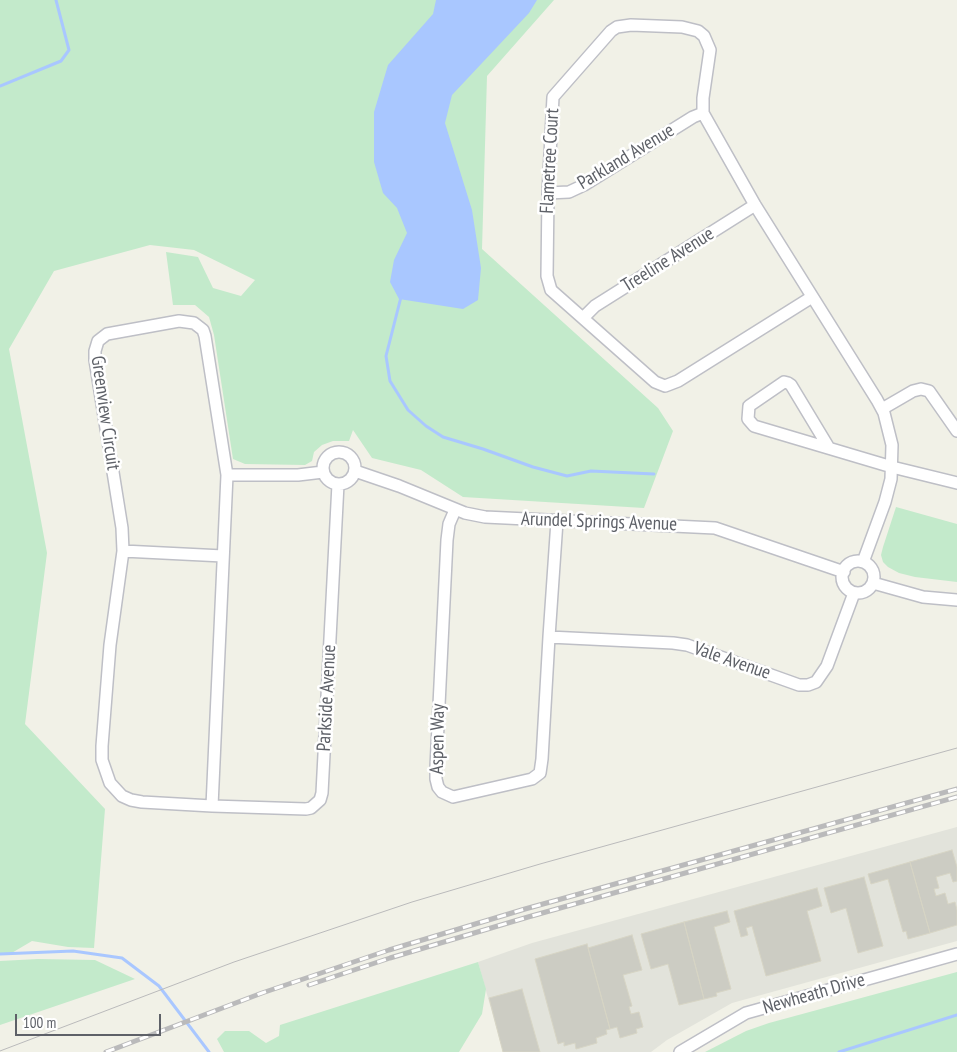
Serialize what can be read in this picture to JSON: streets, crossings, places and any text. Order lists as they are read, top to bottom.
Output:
{
  "streets": {
    "street": [
      "Parkland Avenue",
      "Flametree Court",
      "Treeline Avenue",
      "Greenview Circuit",
      "Arundel Springs Avenue",
      "Vale Avenue",
      "Parkside Avenue",
      "Aspen Way",
      "Newheath Drive"
    ]
  },
  "crossings": [
    ["Parkland Avenue", "Flametree Court"],
    ["Flametree Court", "Treeline Avenue"],
    ["Greenview Circuit", "Parkside Avenue"],
    ["Arundel Springs Avenue", "Vale Avenue"],
    ["Arundel Springs Avenue", "Parkside Avenue"],
    ["Arundel Springs Avenue", "Aspen Way"],
    ["Vale Avenue", "Aspen Way"]
  ],
  "scale_bar": "100 m"
}
